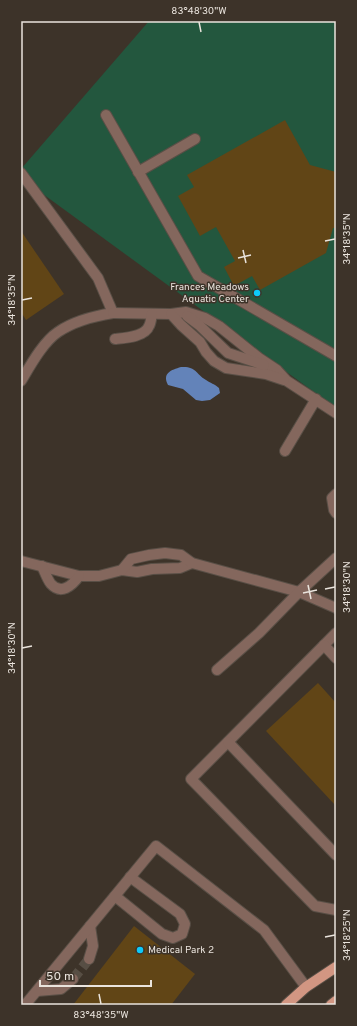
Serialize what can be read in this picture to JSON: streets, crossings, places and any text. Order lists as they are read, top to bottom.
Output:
{
  "places": ["Frances Meadows Aquatic Center", "Medical Park 2"],
  "scale_bar": "50 m",
  "coordinates": [
    "83°48'30\"W",
    "34°18'35\"N",
    "34°18'30\"N",
    "34°18'25\"N",
    "83°48'35\"W"
  ]
}
